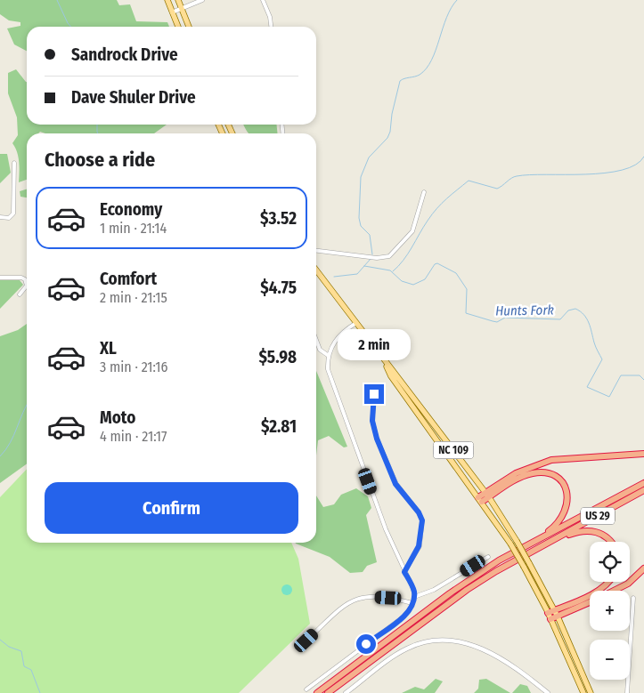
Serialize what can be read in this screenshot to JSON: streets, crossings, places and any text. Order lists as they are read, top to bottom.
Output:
{
  "streets": {
    "highway": ["US 29"],
    "main road": ["NC 109"]
  },
  "water": ["Hunts Fork"],
  "page": {
    "banner": ["Sandrock Drive", "Dave Shuler Drive"],
    "heading": "Choose a ride",
    "list": [
      {
        "name": "Economy",
        "note": "1 min · 21:14",
        "value": "$3.52"
      },
      {
        "name": "Comfort",
        "note": "2 min · 21:15",
        "value": "$4.75"
      },
      {
        "name": "XL",
        "note": "3 min · 21:16",
        "value": "$5.98"
      },
      {
        "name": "Moto",
        "note": "4 min · 21:17",
        "value": "$2.81"
      }
    ],
    "bubble": "2 min",
    "buttons": "Confirm",
    "map_buttons": ["+", "−"]
  }
}
